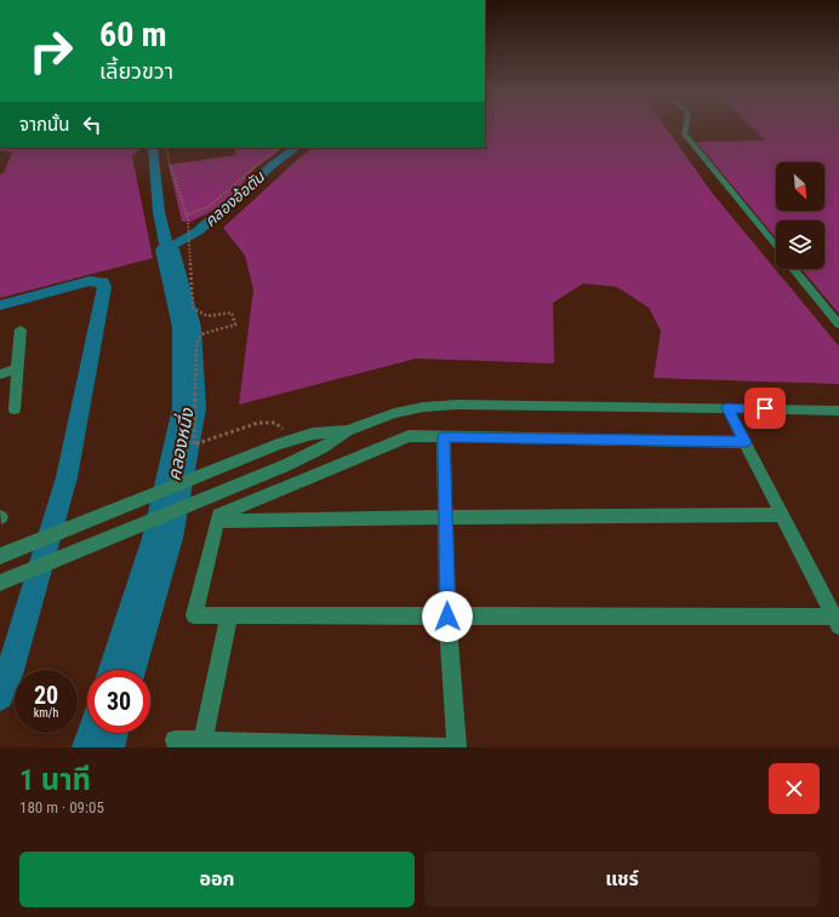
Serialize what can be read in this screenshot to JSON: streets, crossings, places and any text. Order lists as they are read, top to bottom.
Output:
{
  "water": ["คลองอ้อตัน", "คลองหนึ่ง"],
  "north": "bottom right",
  "page": {
    "turn": ["60 m", "เลี้ยวขวา"],
    "then": "จากนั้น",
    "speed": "20 km/h",
    "limit": "30",
    "heading": ["1 นาที", "180 m · 09:05"],
    "buttons": ["ออก", "แชร์"]
  }
}
